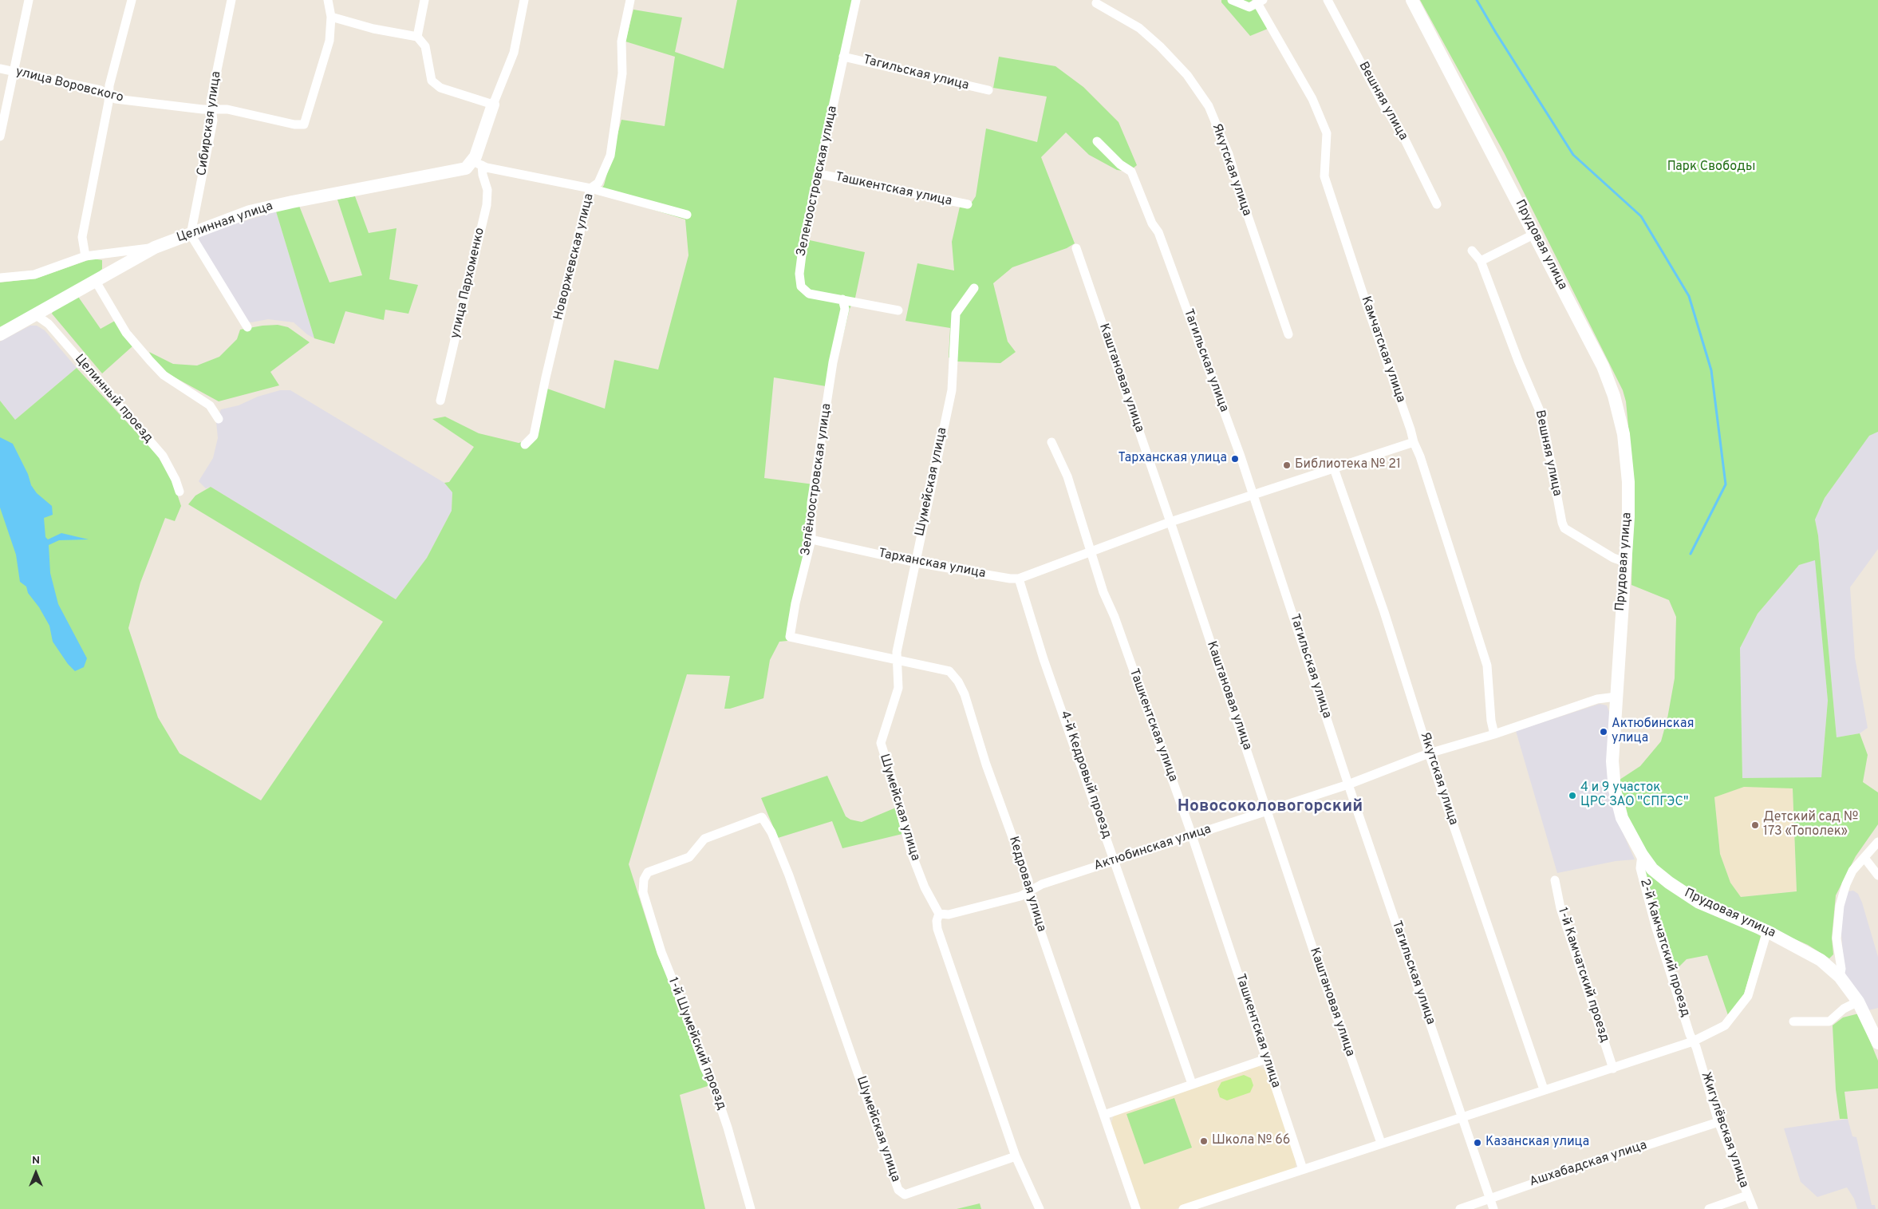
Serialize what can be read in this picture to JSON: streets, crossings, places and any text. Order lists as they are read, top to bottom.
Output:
{
  "streets": {
    "main road": ["Целинная улица", "Прудовая улица"],
    "street": [
      "Тагильская улица",
      "улица Воровского",
      "Вешняя улица",
      "Сибирская улица",
      "Якутская улица",
      "Зеленоостровская улица",
      "Ташкентская улица",
      "Новоржевская улица",
      "улица Пархоменко",
      "Камчатская улица",
      "Каштановая улица",
      "Целинный проезд",
      "Зелёноостровская улица",
      "Шумейская улица",
      "Тарханская улица",
      "4-й Кедровый проезд",
      "Актюбинская улица",
      "Кедровая улица",
      "2-й Камчатский проезд",
      "1-й Камчатский проезд",
      "1-й Шумейский проезд",
      "Жигулёвская улица",
      "Ашхабадская улица"
    ]
  },
  "crossings": [
    ["Тагильская улица", "Зеленоостровская улица"],
    ["Тагильская улица", "Тарханская улица"],
    ["Тагильская улица", "Актюбинская улица"],
    ["Тагильская улица", "Ашхабадская улица"],
    ["улица Воровского", "Сибирская улица"],
    ["Вешняя улица", "Прудовая улица"],
    ["Сибирская улица", "Целинная улица"],
    ["Якутская улица", "Тарханская улица"],
    ["Якутская улица", "Актюбинская улица"],
    ["Зеленоостровская улица", "Ташкентская улица"],
    ["Зеленоостровская улица", "Зелёноостровская улица"],
    ["Ташкентская улица", "Тарханская улица"],
    ["Ташкентская улица", "Актюбинская улица"],
    ["Целинная улица", "улица Пархоменко"],
    ["Прудовая улица", "Актюбинская улица"],
    ["Прудовая улица", "2-й Камчатский проезд"],
    ["Камчатская улица", "Тарханская улица"],
    ["Камчатская улица", "Актюбинская улица"],
    ["Каштановая улица", "Тарханская улица"],
    ["Каштановая улица", "Актюбинская улица"],
    ["Зелёноостровская улица", "Тарханская улица"],
    ["Зелёноостровская улица", "Кедровая улица"],
    ["Шумейская улица", "Тарханская улица"],
    ["Шумейская улица", "Актюбинская улица"],
    ["Шумейская улица", "Кедровая улица"],
    ["Шумейская улица", "1-й Шумейский проезд"],
    ["Тарханская улица", "4-й Кедровый проезд"],
    ["4-й Кедровый проезд", "Актюбинская улица"],
    ["Актюбинская улица", "Кедровая улица"],
    ["2-й Камчатский проезд", "Жигулёвская улица"],
    ["Жигулёвская улица", "Ашхабадская улица"]
  ],
  "districts": ["Новосоколовогорский"],
  "parks": ["Парк Свободы"],
  "places": [
    "Тарханская улица",
    "Библиотека № 21",
    "Актюбинская улица",
    "4 и 9 участок ЦРС ЗАО \"СПГЭС\"",
    "Детский сад № 173 «Тополек»",
    "Школа № 66",
    "Казанская улица"
  ],
  "north": "top"
}
